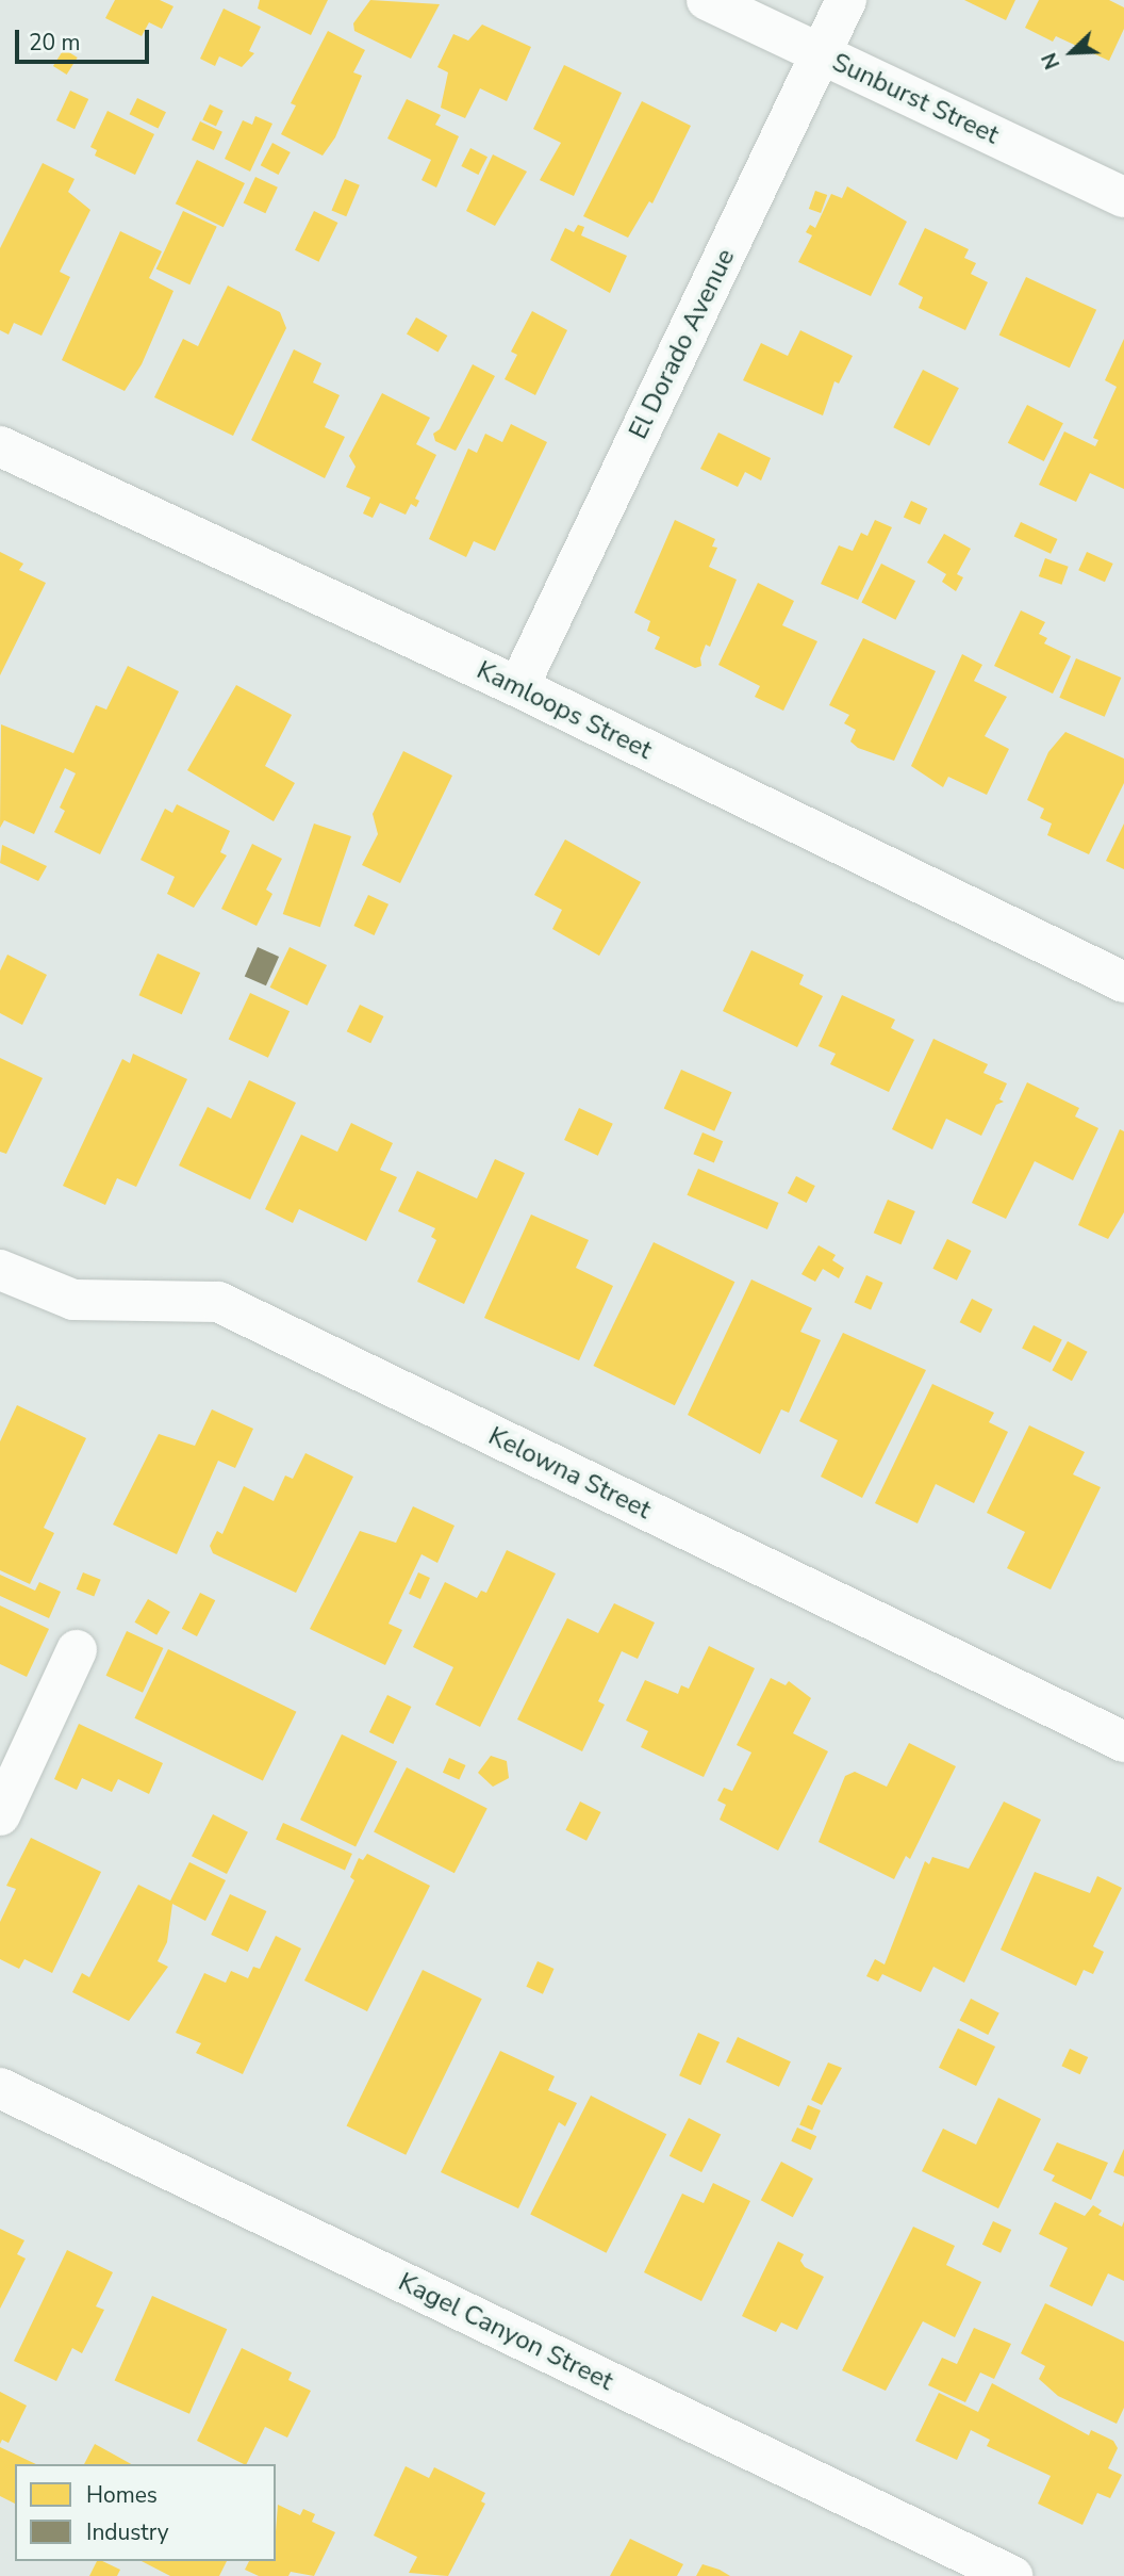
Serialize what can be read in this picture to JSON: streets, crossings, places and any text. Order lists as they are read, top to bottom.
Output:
{
  "streets": {
    "street": [
      "Sunburst Street",
      "El Dorado Avenue",
      "Kamloops Street",
      "Kelowna Street",
      "Kagel Canyon Street"
    ]
  },
  "crossings": [
    ["Sunburst Street", "El Dorado Avenue"],
    ["El Dorado Avenue", "Kamloops Street"]
  ],
  "legend": ["Homes", "Industry"],
  "scale_bar": "20 m",
  "north": "bottom left"
}
